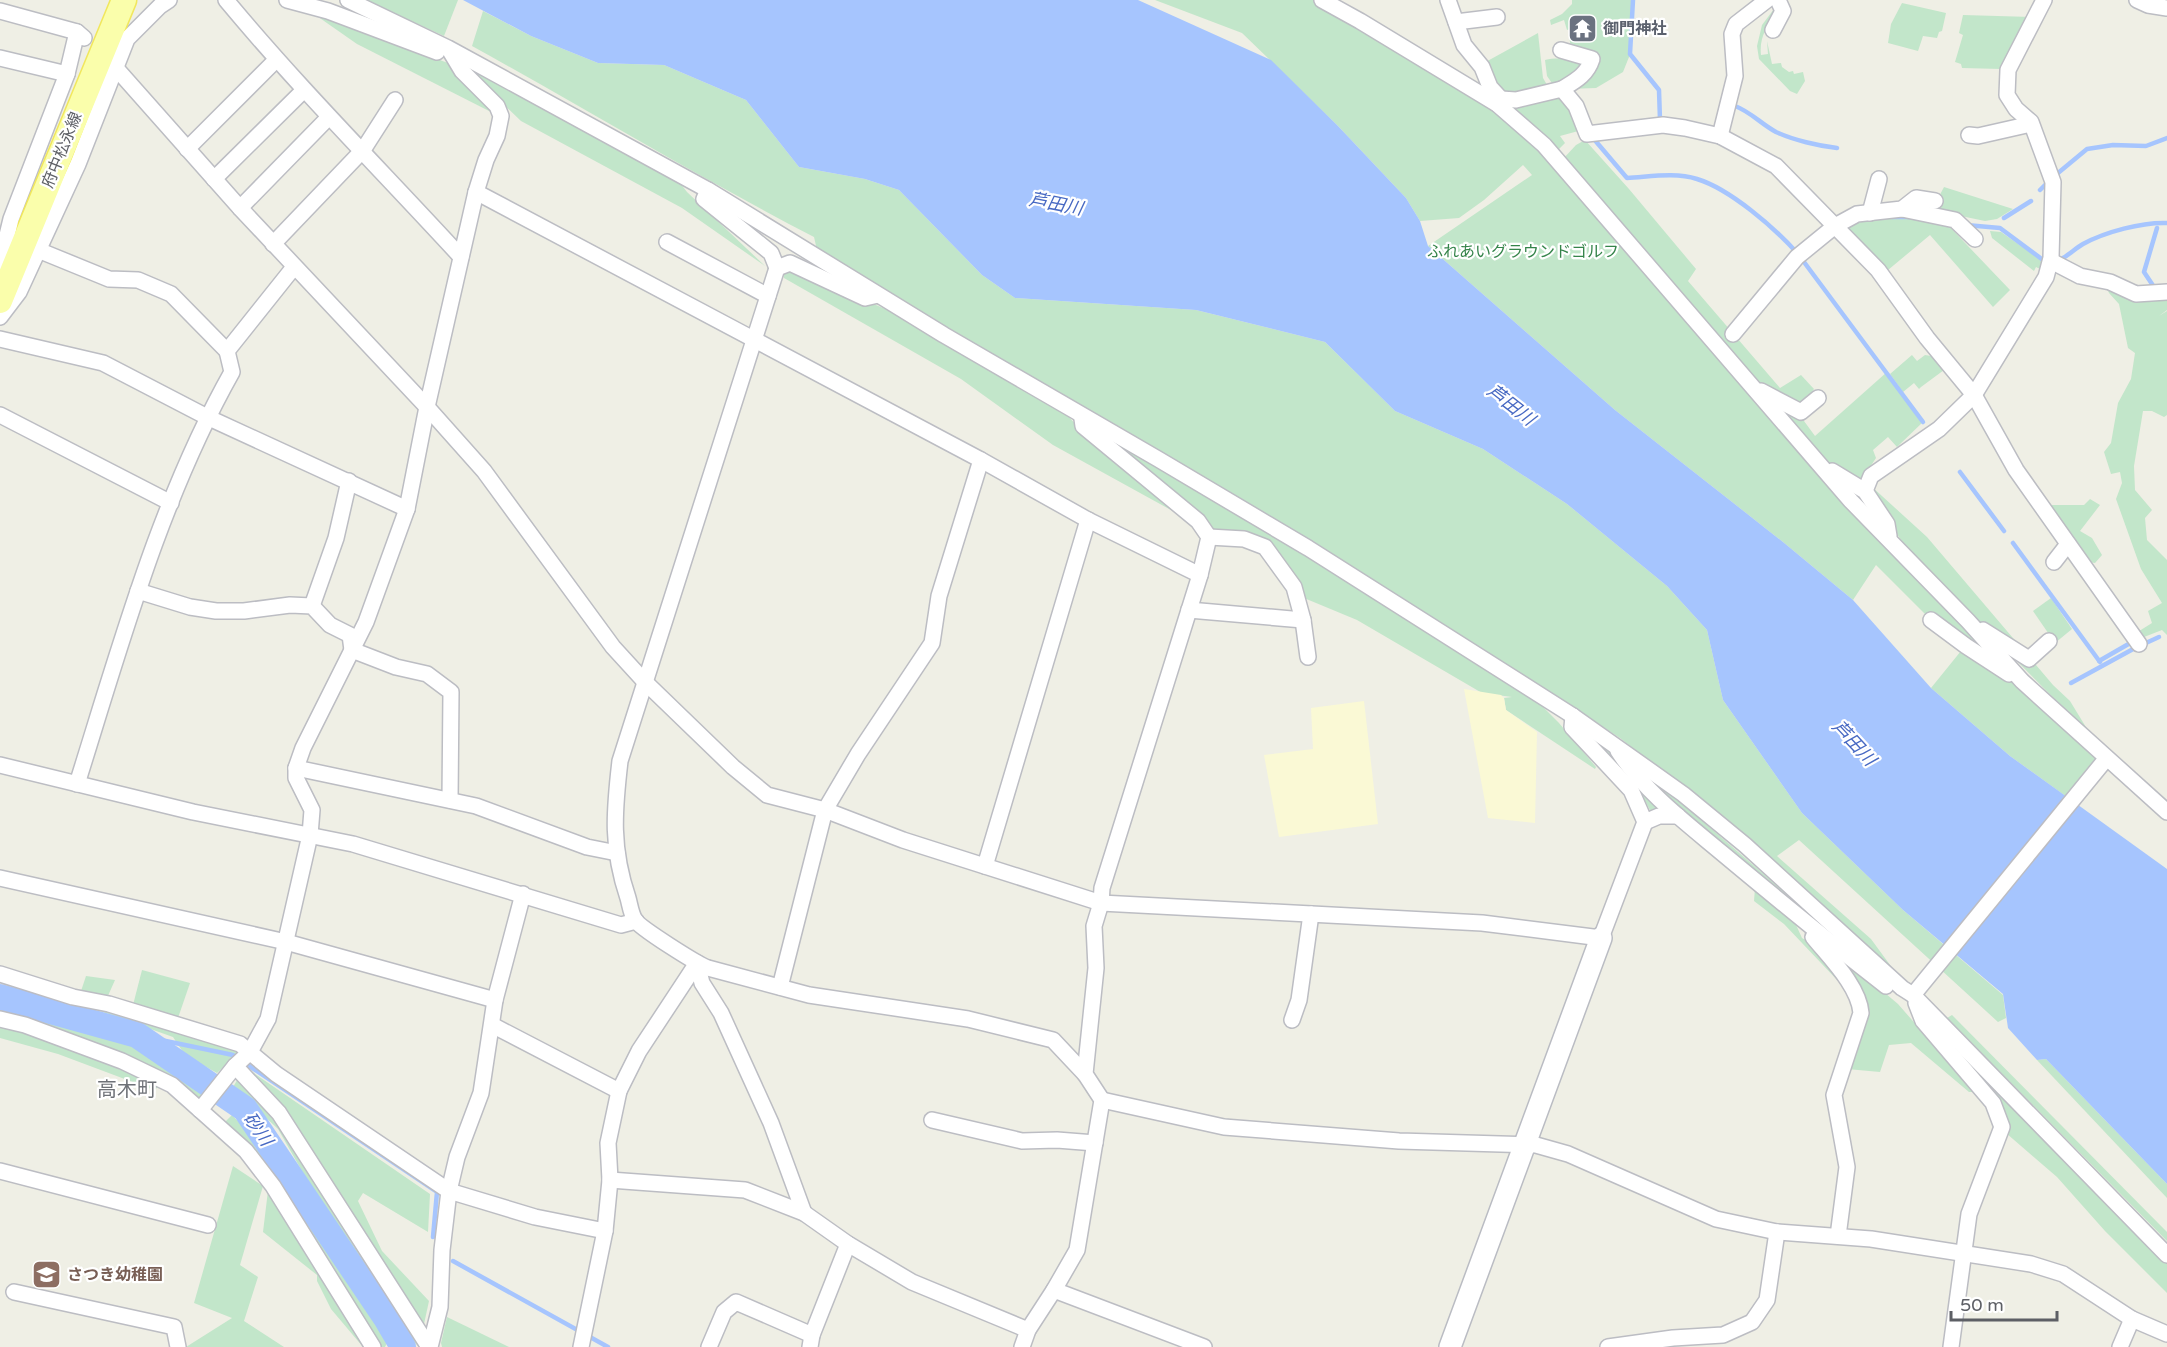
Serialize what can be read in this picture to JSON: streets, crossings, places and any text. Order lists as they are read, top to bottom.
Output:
{
  "streets": {
    "main road": ["府中松永線"]
  },
  "districts": ["高木町"],
  "water": ["芦田川", "砂川"],
  "parks": ["ふれあいグラウンドゴルフ"],
  "places": {
    "temple": ["御門神社"],
    "school or university": ["さつき幼稚園"]
  },
  "scale_bar": "50 m"
}
